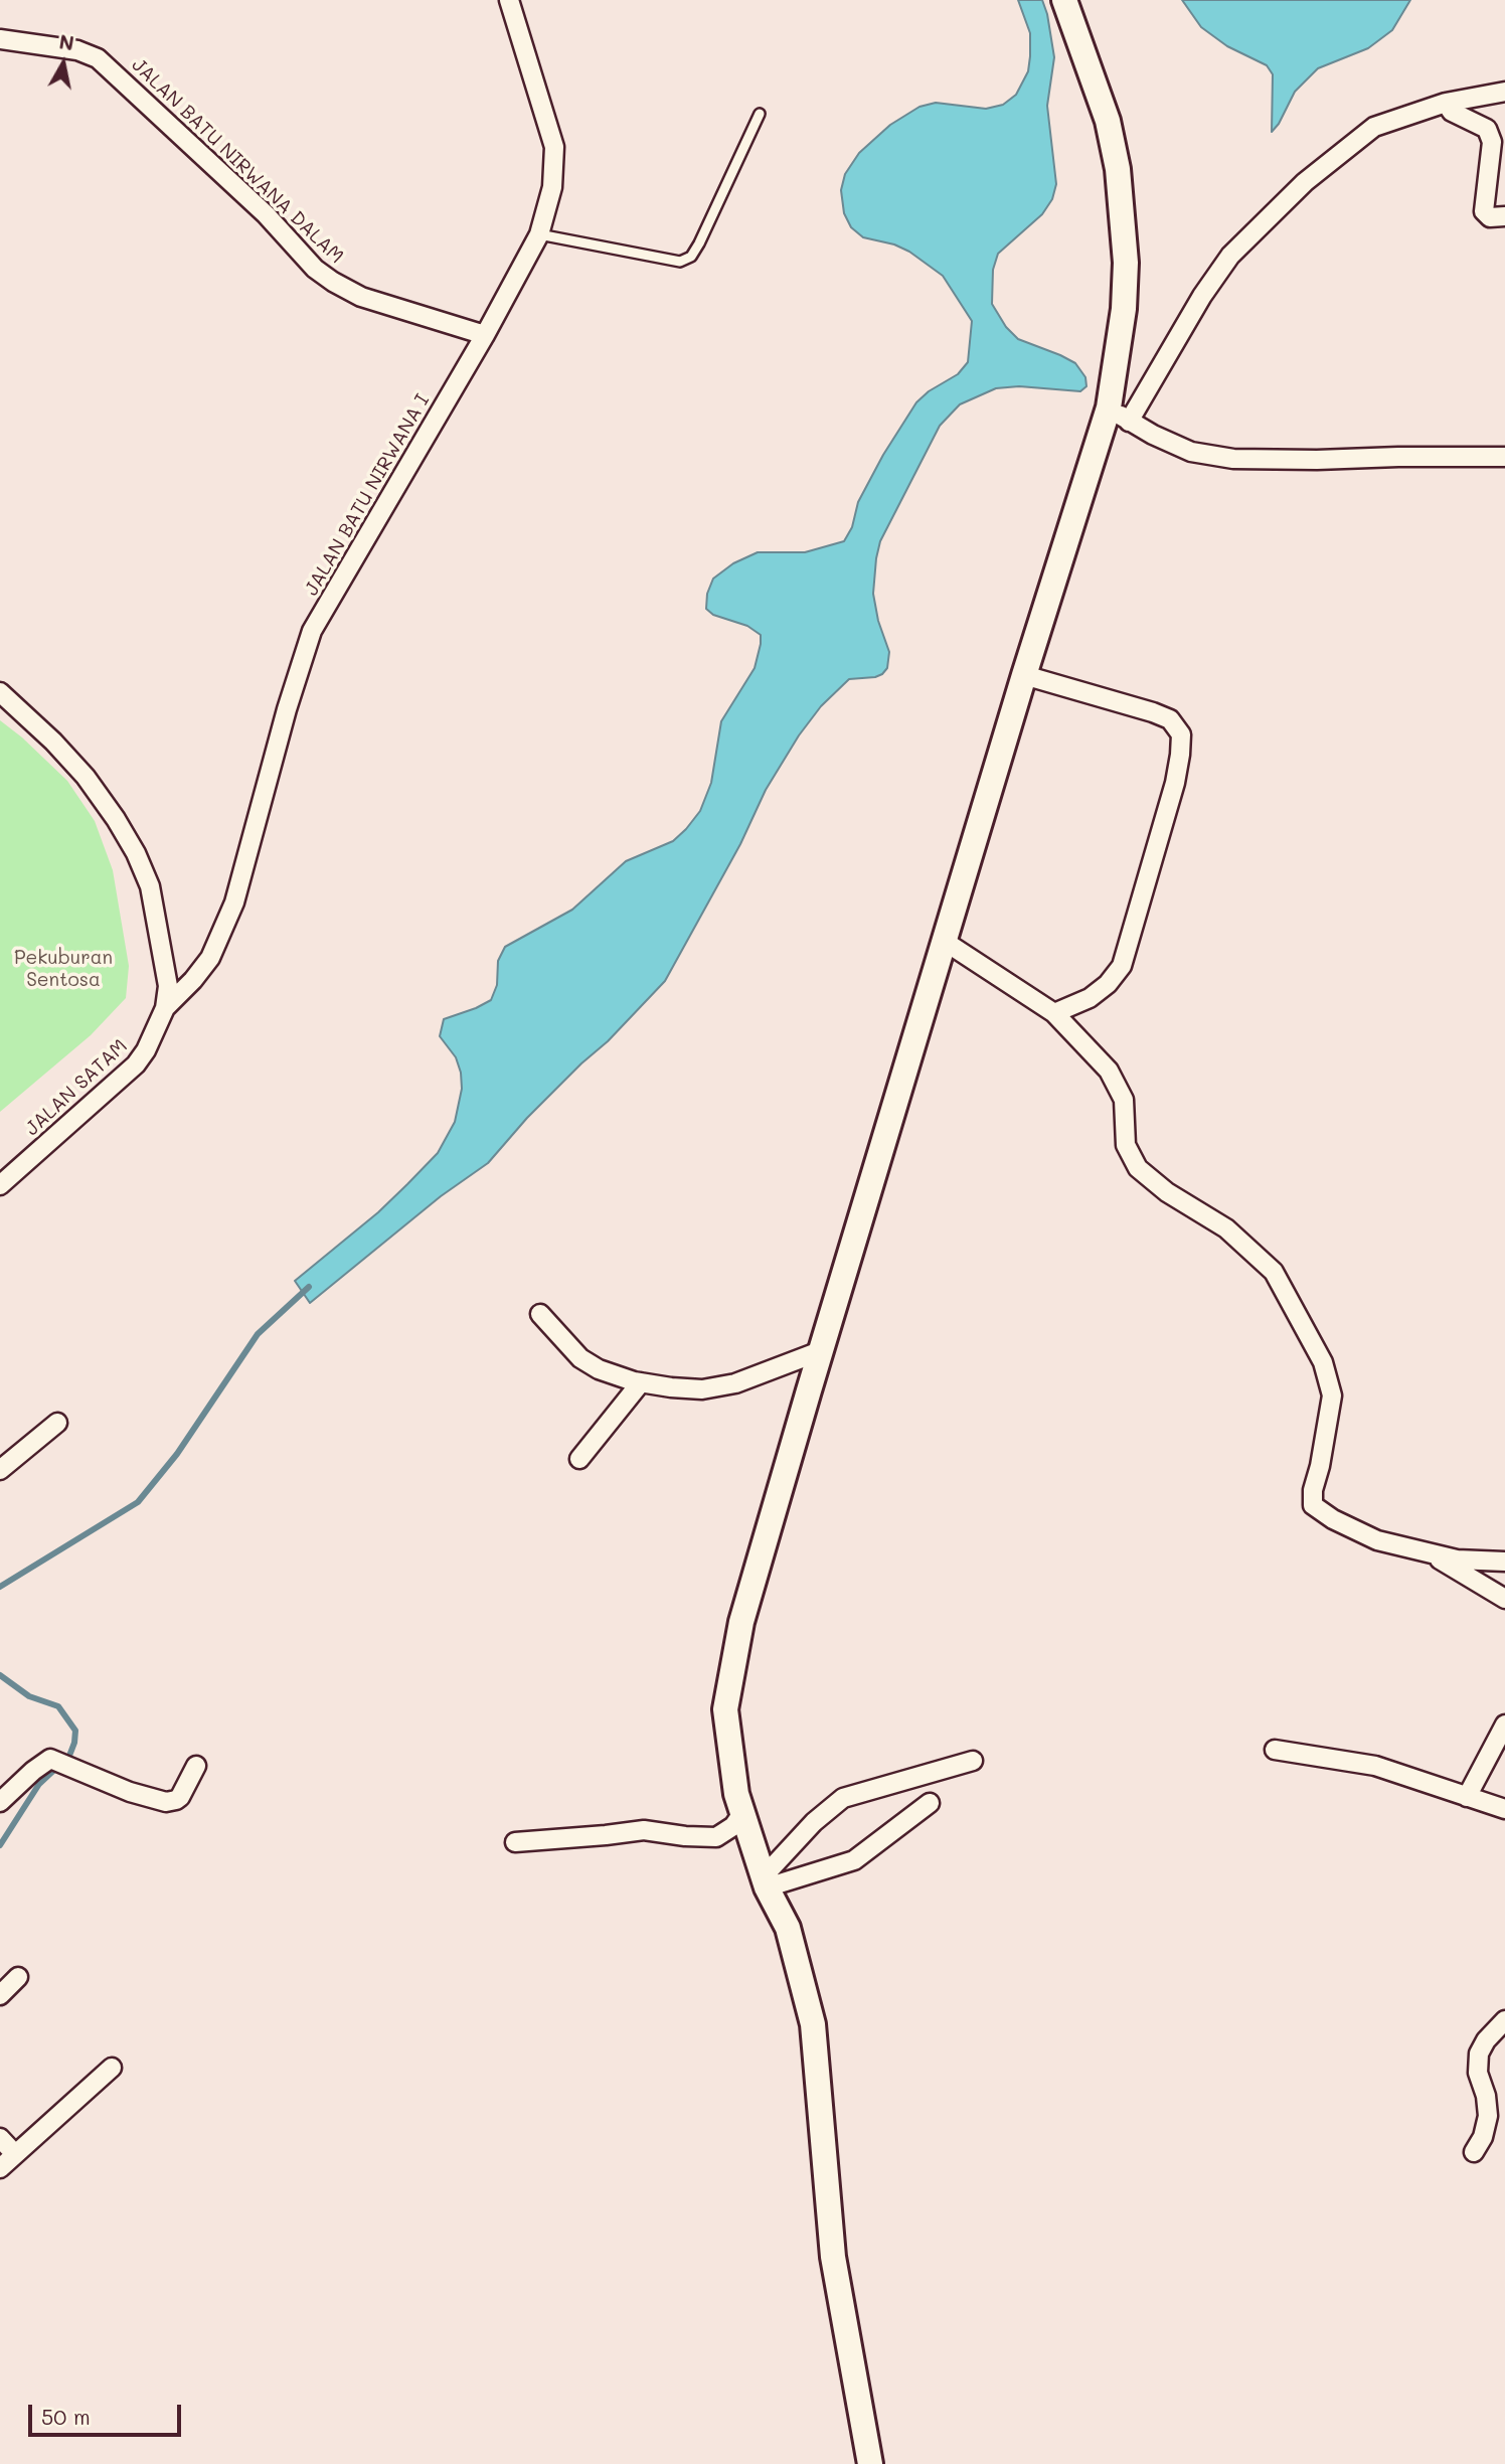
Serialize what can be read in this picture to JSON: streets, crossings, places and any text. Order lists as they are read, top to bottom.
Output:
{
  "streets": {
    "street": ["JALAN BATU NIRWANA DALAM", "JALAN BATU NIRWANA I", "JALAN SATAM"]
  },
  "crossings": [
    ["JALAN BATU NIRWANA DALAM", "JALAN BATU NIRWANA I"],
    ["JALAN BATU NIRWANA I", "JALAN SATAM"]
  ],
  "parks": ["Pekuburan Sentosa"],
  "scale_bar": "50 m",
  "north": "top"
}
